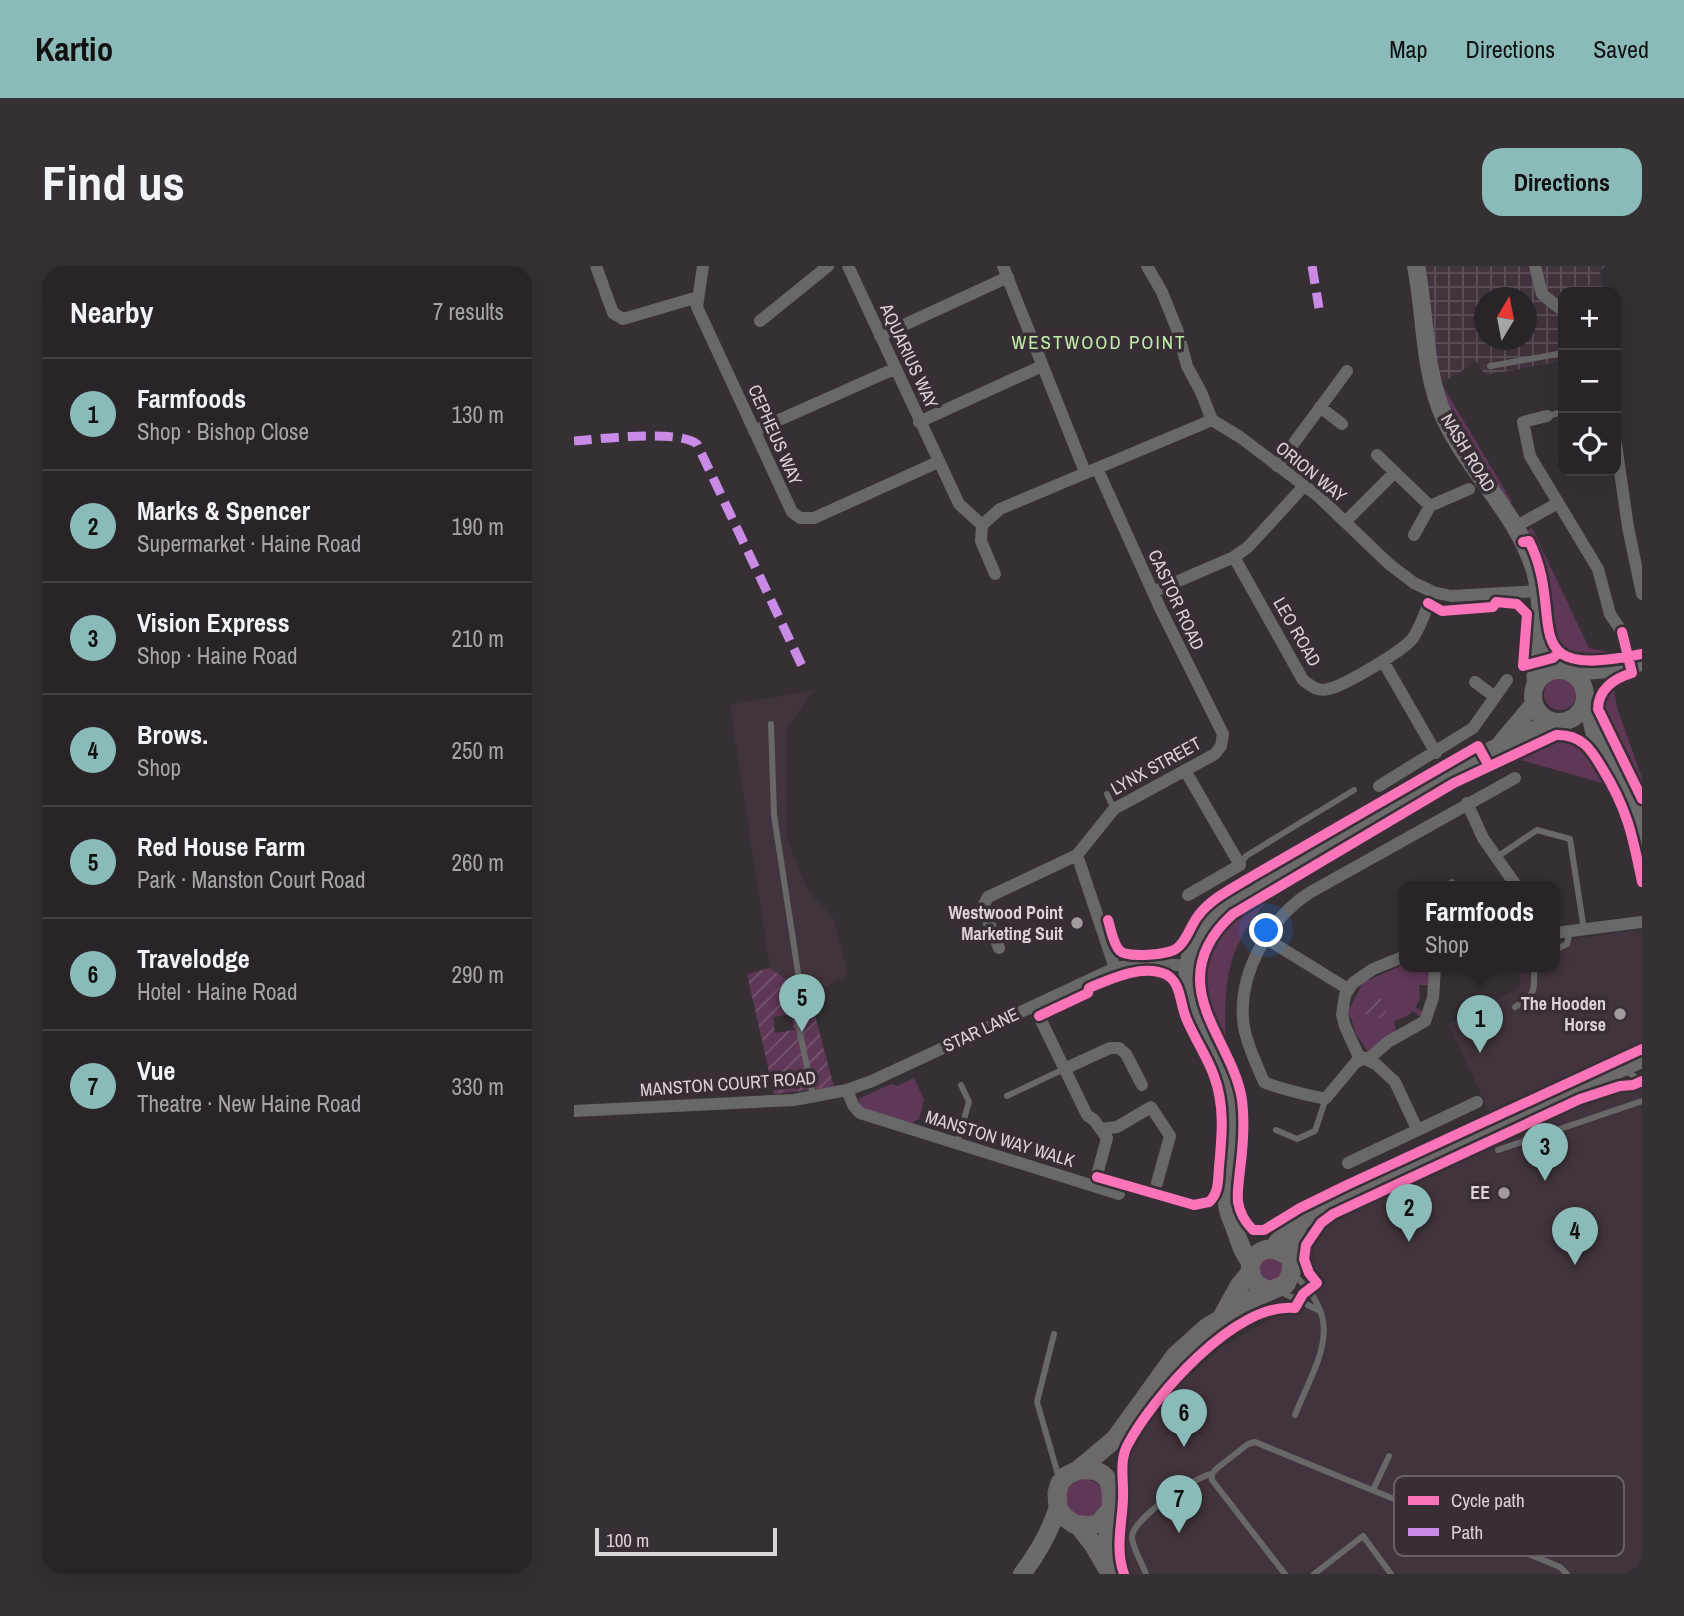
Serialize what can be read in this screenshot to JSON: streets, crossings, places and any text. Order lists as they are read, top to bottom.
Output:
{
  "streets": {
    "street": [
      "AQUARIUS WAY",
      "CEPHEUS WAY",
      "NASH ROAD",
      "ORION WAY",
      "CASTOR ROAD",
      "LEO ROAD",
      "LYNX STREET",
      "STAR LANE",
      "MANSTON COURT ROAD",
      "MANSTON WAY WALK"
    ]
  },
  "crossings": [
    ["AQUARIUS WAY", "CEPHEUS WAY"],
    ["NASH ROAD", "ORION WAY"],
    ["ORION WAY", "LEO ROAD"],
    ["CASTOR ROAD", "LYNX STREET"],
    ["STAR LANE", "MANSTON COURT ROAD"],
    ["STAR LANE", "MANSTON WAY WALK"],
    ["MANSTON COURT ROAD", "MANSTON WAY WALK"]
  ],
  "districts": ["WESTWOOD POINT"],
  "places": ["Westwood Point Marketing Suit", "The Hooden Horse", "EE"],
  "legend": ["Cycle path", "Path"],
  "scale_bar": "100 m",
  "north": "top",
  "page": {
    "header": "Kartio",
    "nav": ["Map", "Directions", "Saved"],
    "buttons": "Directions",
    "title": "Find us",
    "heading": ["Nearby", "7 results"],
    "map_buttons": ["+", "−"],
    "list": [
      {
        "mark": "1",
        "name": "Farmfoods",
        "note": "Shop · Bishop Close",
        "value": "130 m"
      },
      {
        "mark": "2",
        "name": "Marks & Spencer",
        "note": "Supermarket · Haine Road",
        "value": "190 m"
      },
      {
        "mark": "3",
        "name": "Vision Express",
        "note": "Shop · Haine Road",
        "value": "210 m"
      },
      {
        "mark": "4",
        "name": "Brows.",
        "note": "Shop",
        "value": "250 m"
      },
      {
        "mark": "5",
        "name": "Red House Farm",
        "note": "Park · Manston Court Road",
        "value": "260 m"
      },
      {
        "mark": "6",
        "name": "Travelodge",
        "note": "Hotel · Haine Road",
        "value": "290 m"
      },
      {
        "mark": "7",
        "name": "Vue",
        "note": "Theatre · New Haine Road",
        "value": "330 m"
      }
    ],
    "popup": ["Farmfoods", "Shop"],
    "pins": [
      "5",
      "1",
      "3",
      "2",
      "4",
      "6",
      "7"
    ],
    "scale": "100 m"
  }
}
